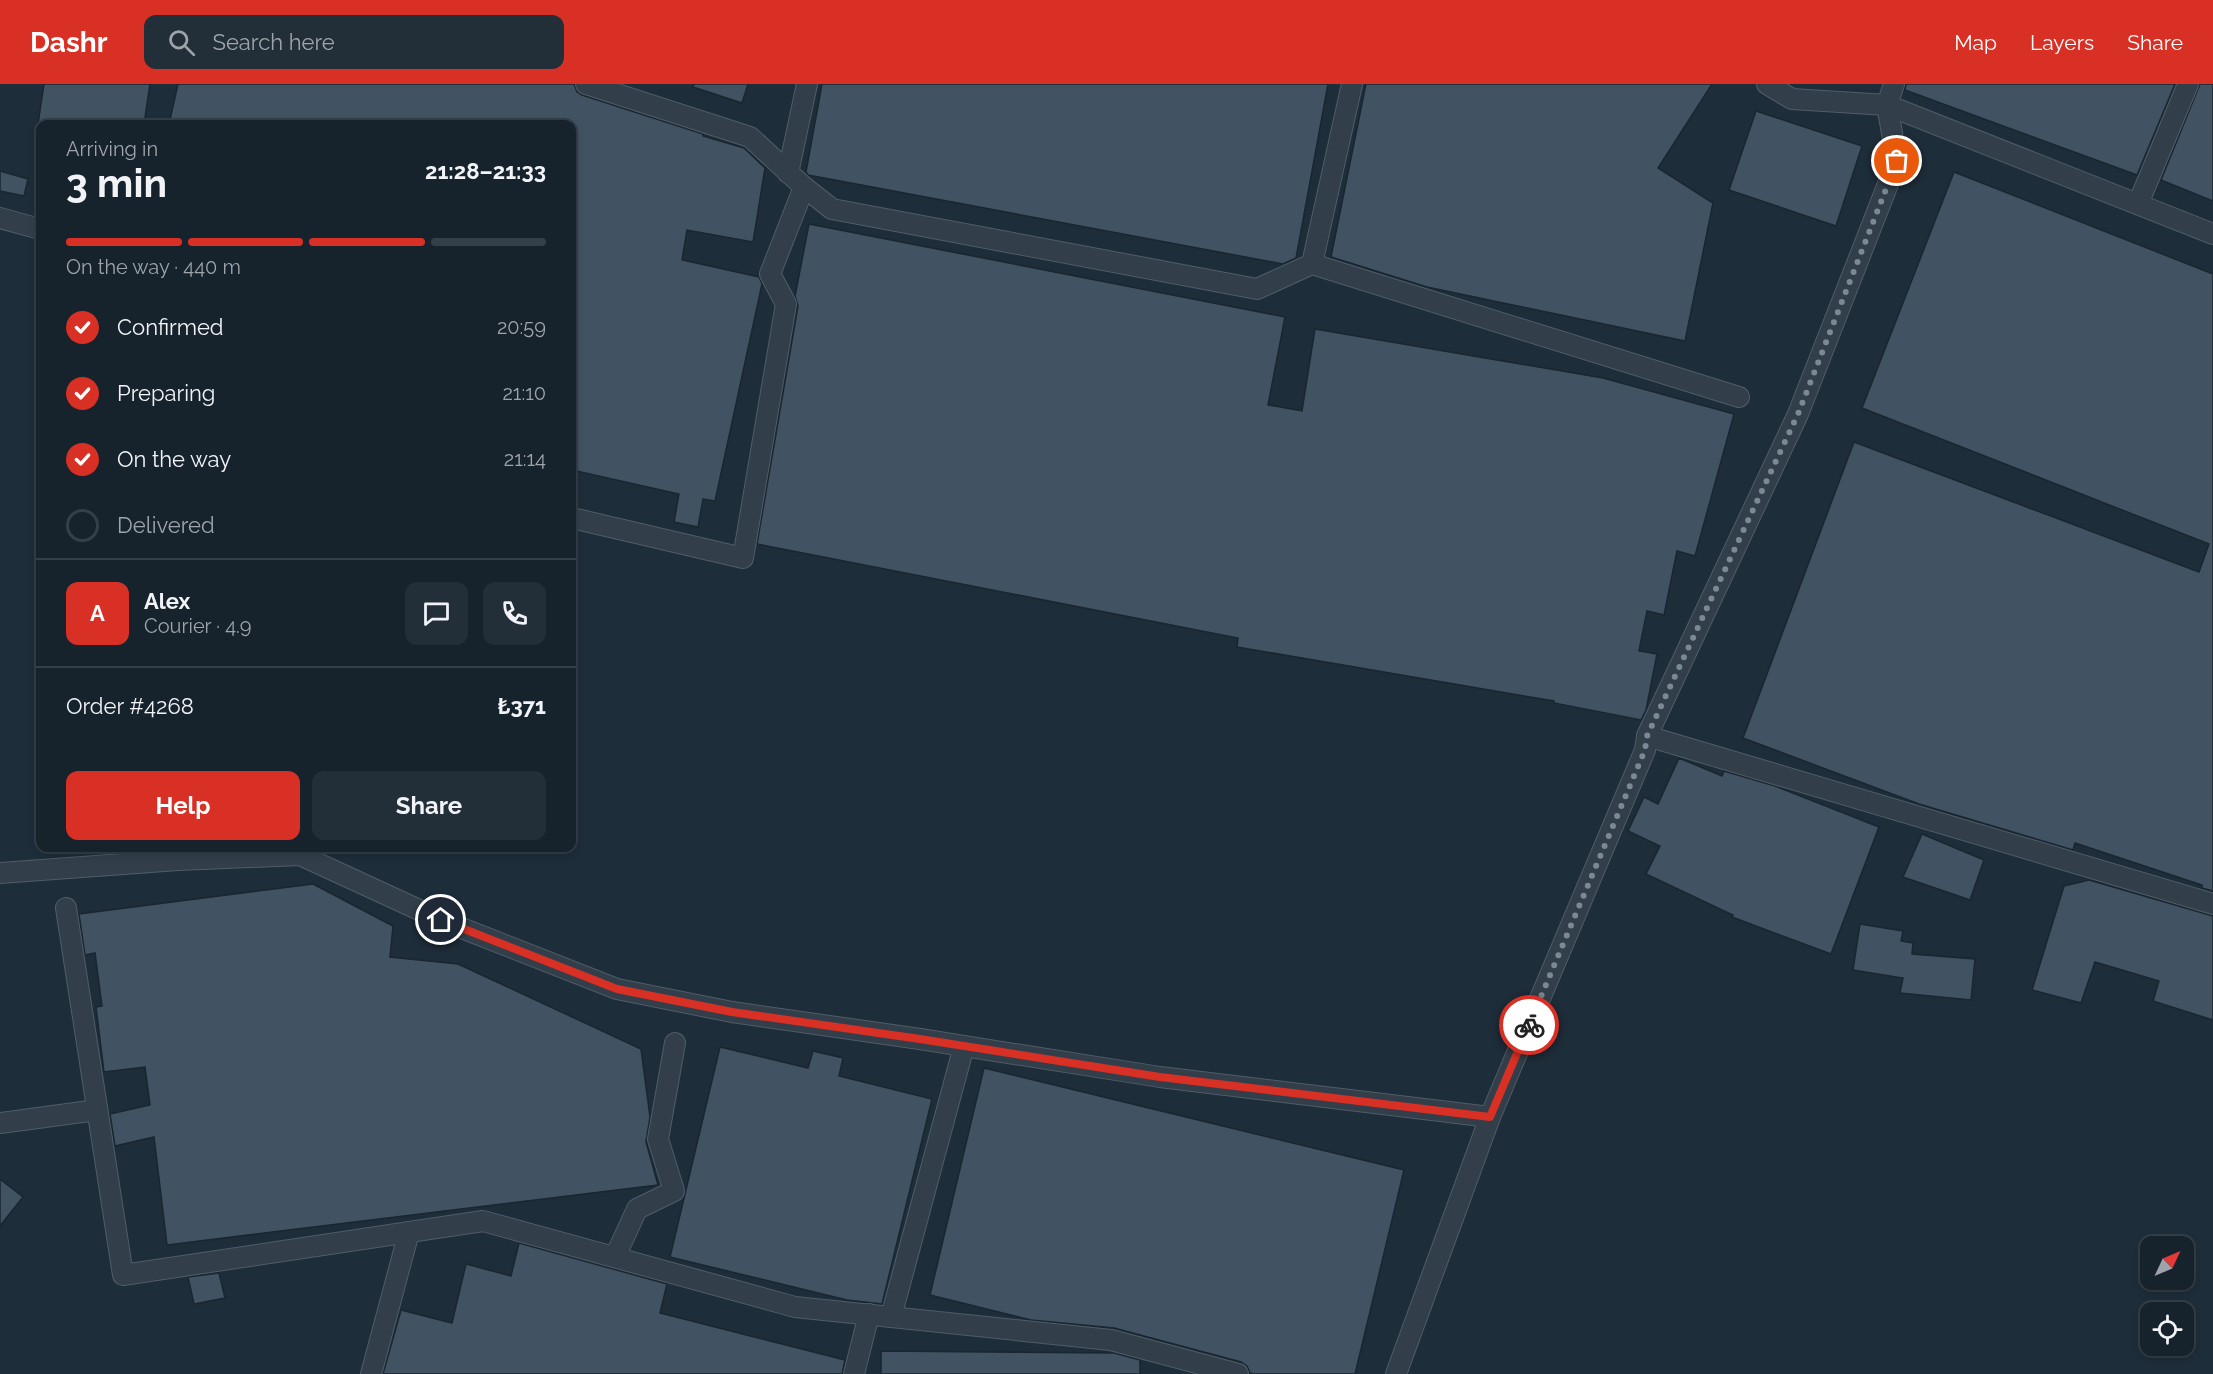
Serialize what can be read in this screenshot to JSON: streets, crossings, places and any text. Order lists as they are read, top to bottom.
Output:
{
  "north": "top right",
  "page": {
    "header": "Dashr",
    "search": "Search here",
    "nav": ["Map", "Layers", "Share"],
    "heading": ["3 min", "Arriving in", "21:28–21:33"],
    "panel": [
      "Alex",
      "Courier · 4.9",
      "Order #4268",
      "₺371"
    ],
    "bar": "On the way · 440 m",
    "list": [
      ["Confirmed", "20:59"],
      ["Preparing", "21:10"],
      ["On the way", "21:14"],
      "Delivered"
    ],
    "round": "A",
    "buttons": ["Help", "Share"]
  }
}
